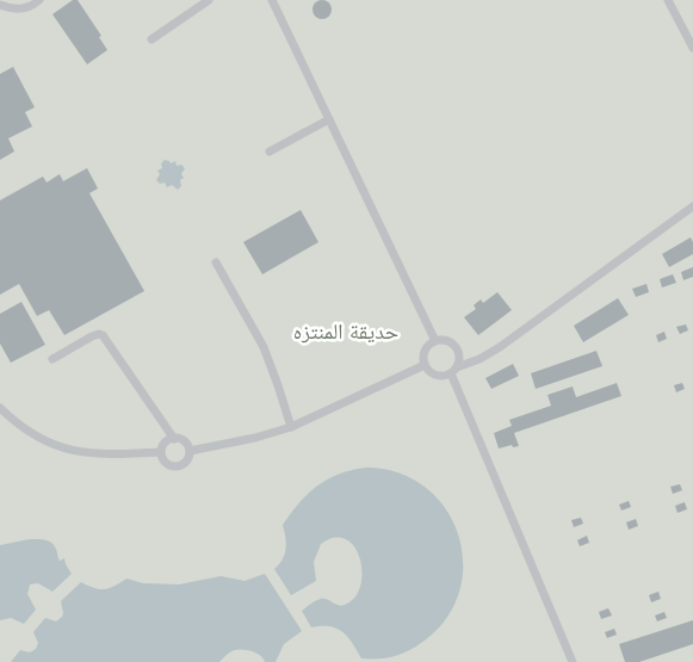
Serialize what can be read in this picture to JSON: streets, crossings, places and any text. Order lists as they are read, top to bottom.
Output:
{
  "parks": ["حديقة المنتزه"]
}
